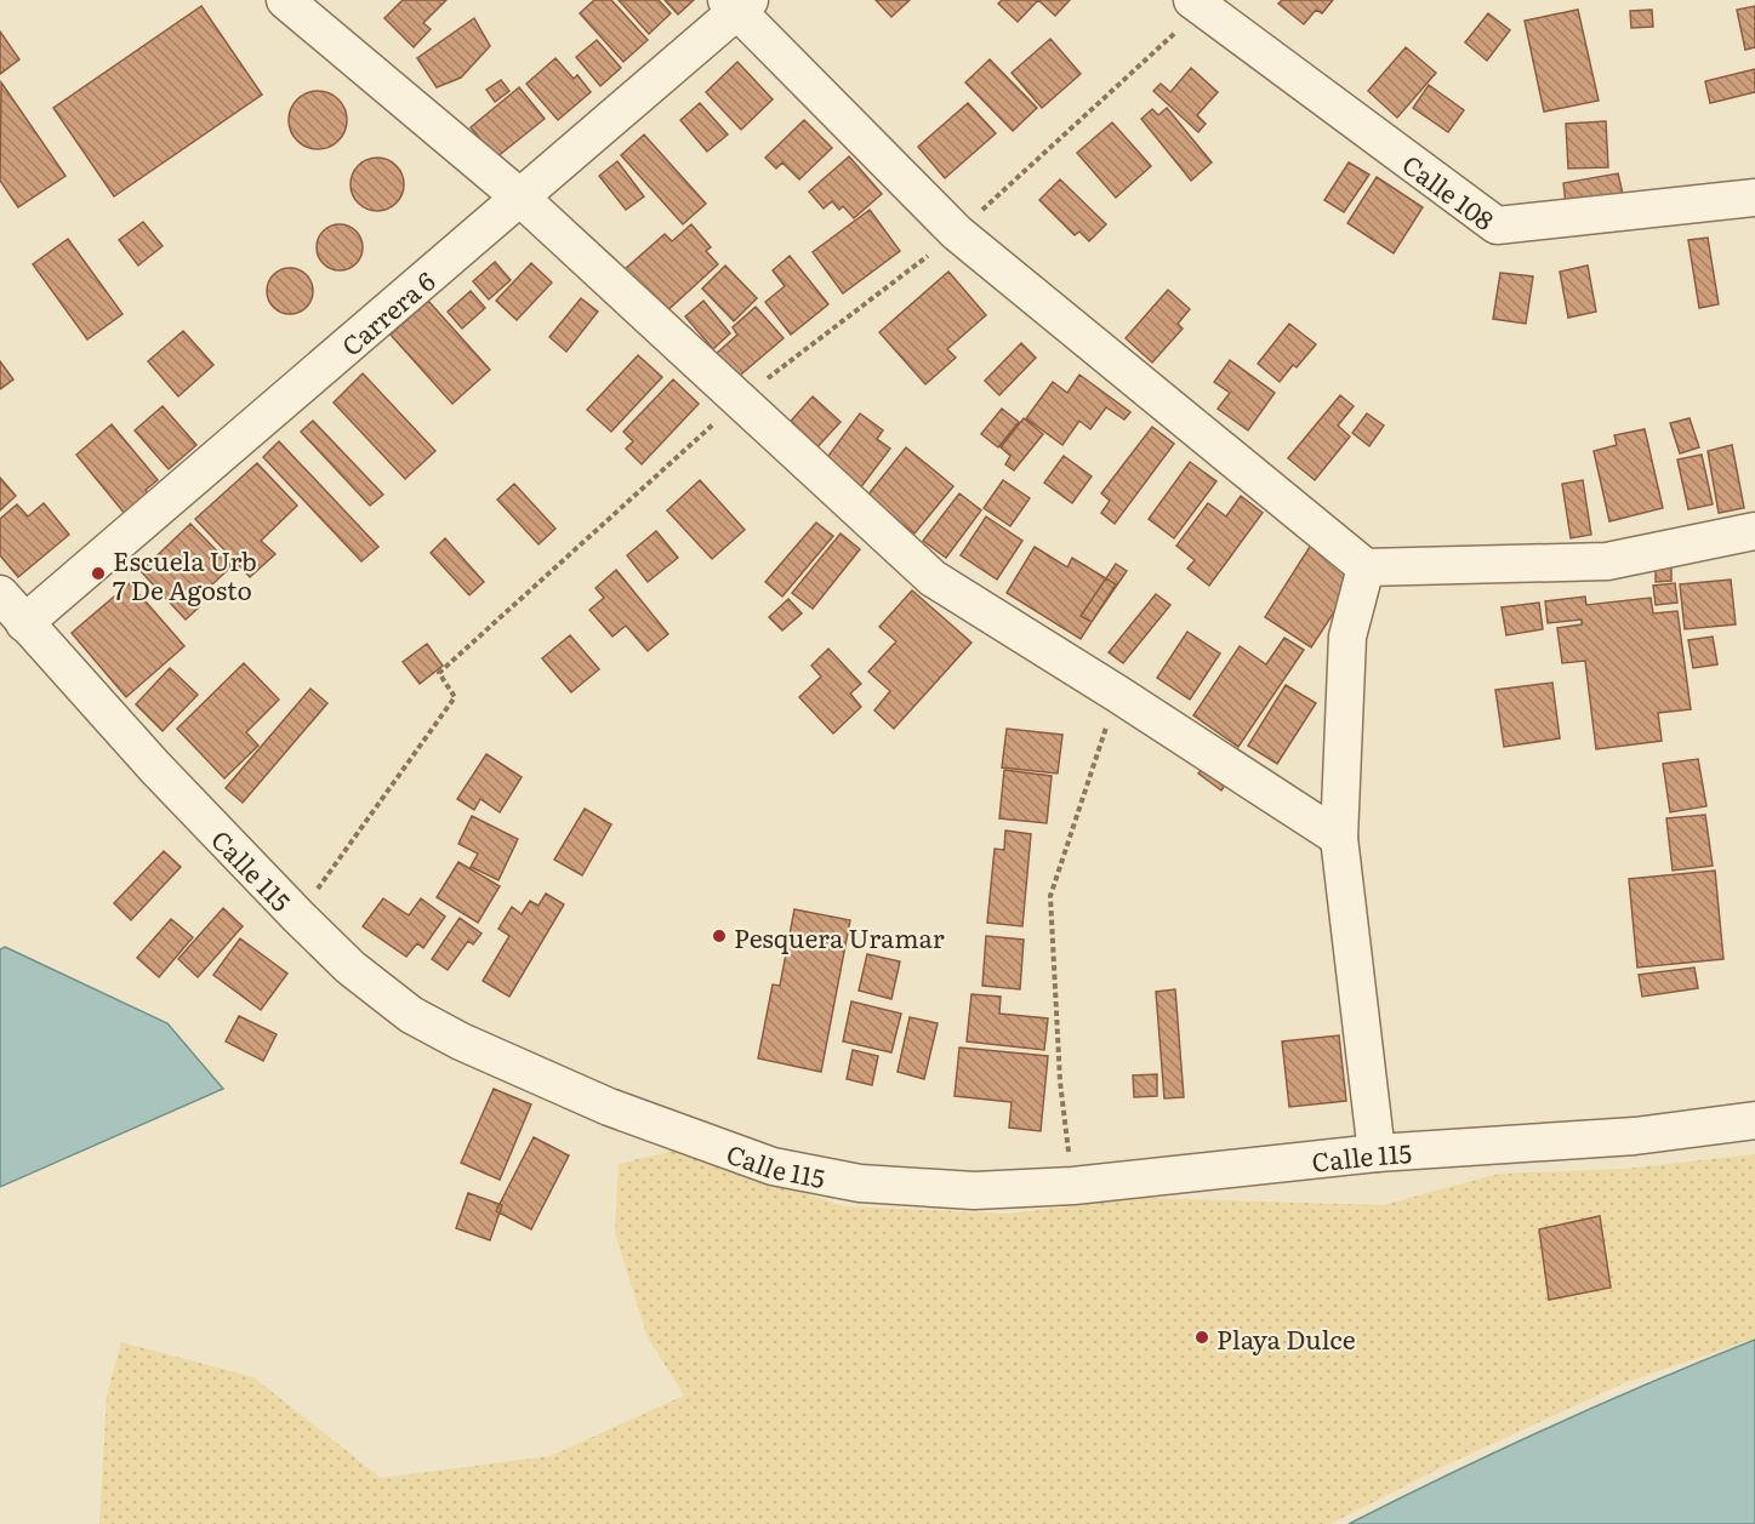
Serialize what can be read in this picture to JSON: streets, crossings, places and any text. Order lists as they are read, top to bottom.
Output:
{
  "streets": {
    "street": ["Calle 108", "Carrera 6", "Calle 115"]
  },
  "crossings": [
    ["Carrera 6", "Calle 115"]
  ],
  "places": ["Escuela Urb 7 De Agosto", "Pesquera Uramar", "Playa Dulce"]
}
